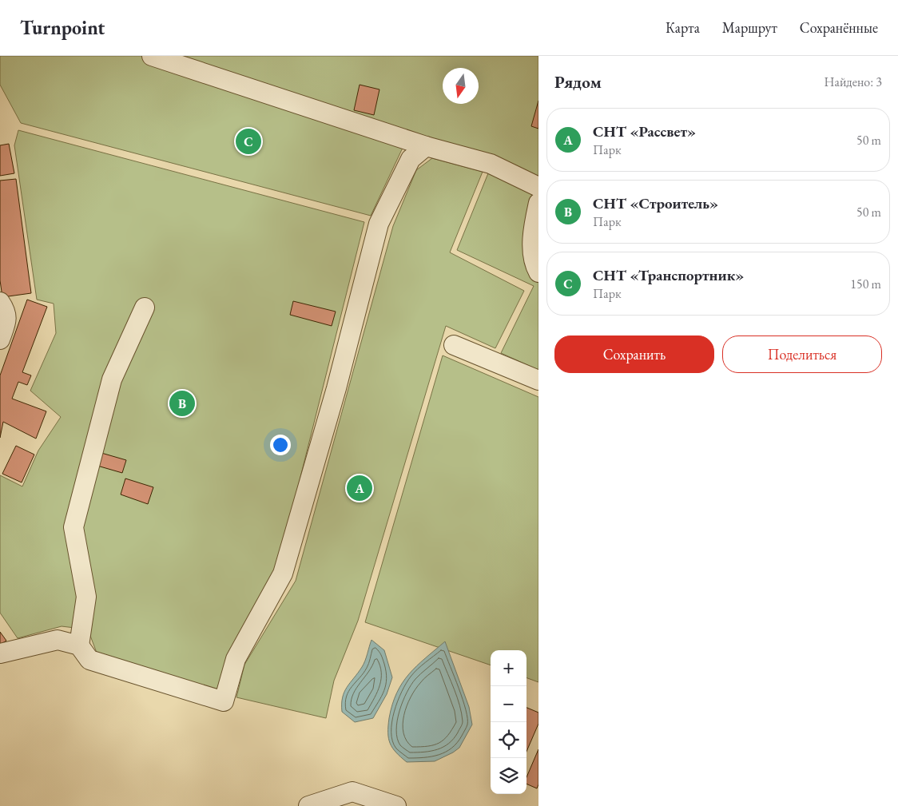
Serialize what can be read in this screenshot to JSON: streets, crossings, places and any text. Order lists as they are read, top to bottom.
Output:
{
  "north": "bottom",
  "page": {
    "header": "Turnpoint",
    "nav": ["Карта", "Маршрут", "Сохранённые"],
    "heading": ["Рядом", "Найдено: 3"],
    "list": [
      {
        "mark": "A",
        "name": "СНТ «Рассвет»",
        "note": "Парк",
        "value": "50 m"
      },
      {
        "mark": "B",
        "name": "СНТ «Строитель»",
        "note": "Парк",
        "value": "50 m"
      },
      {
        "mark": "C",
        "name": "СНТ «Транспортник»",
        "note": "Парк",
        "value": "150 m"
      }
    ],
    "pins": ["C", "B", "A"],
    "buttons": ["Сохранить", "Поделиться"],
    "map_buttons": ["+", "−"]
  }
}
